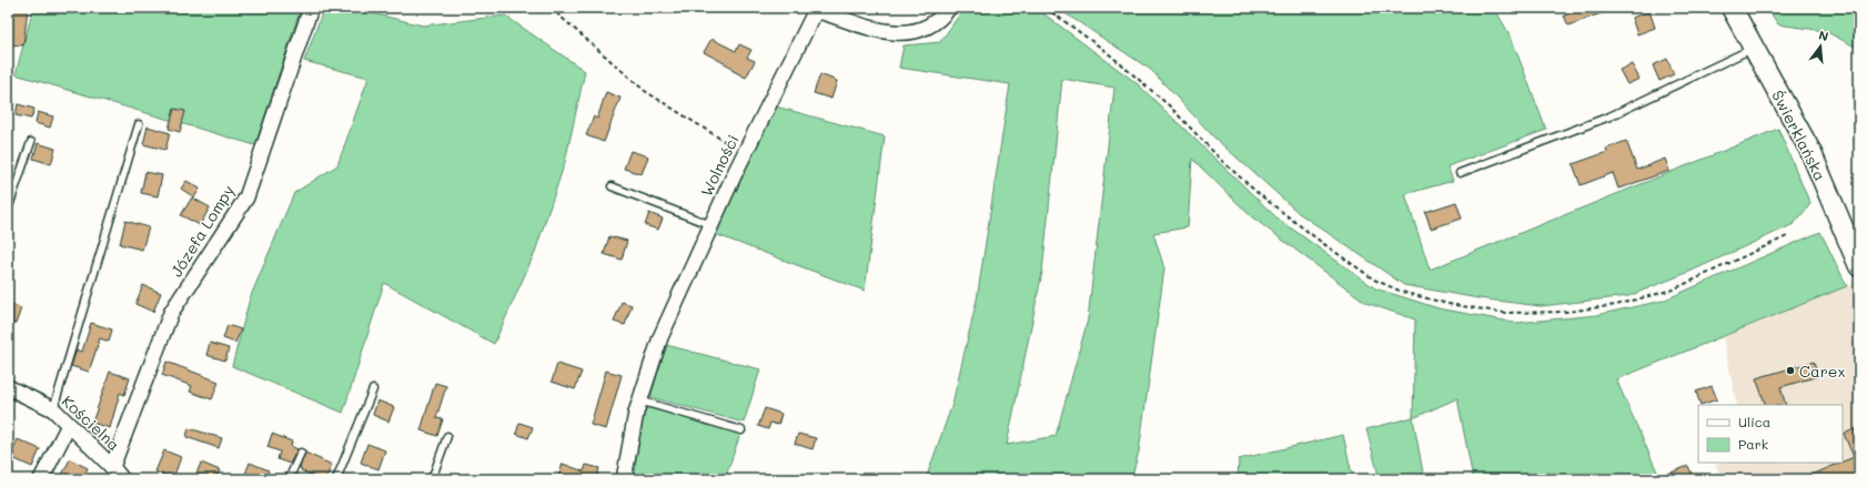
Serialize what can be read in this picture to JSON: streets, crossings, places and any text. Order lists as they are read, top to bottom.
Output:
{
  "streets": {
    "main road": ["Świerklańska"],
    "street": ["Wolności", "Józefa Lompy", "Kościelna"]
  },
  "crossings": [
    ["Józefa Lompy", "Kościelna"]
  ],
  "places": ["Carex"],
  "legend": ["Ulica", "Park"],
  "north": "top"
}
